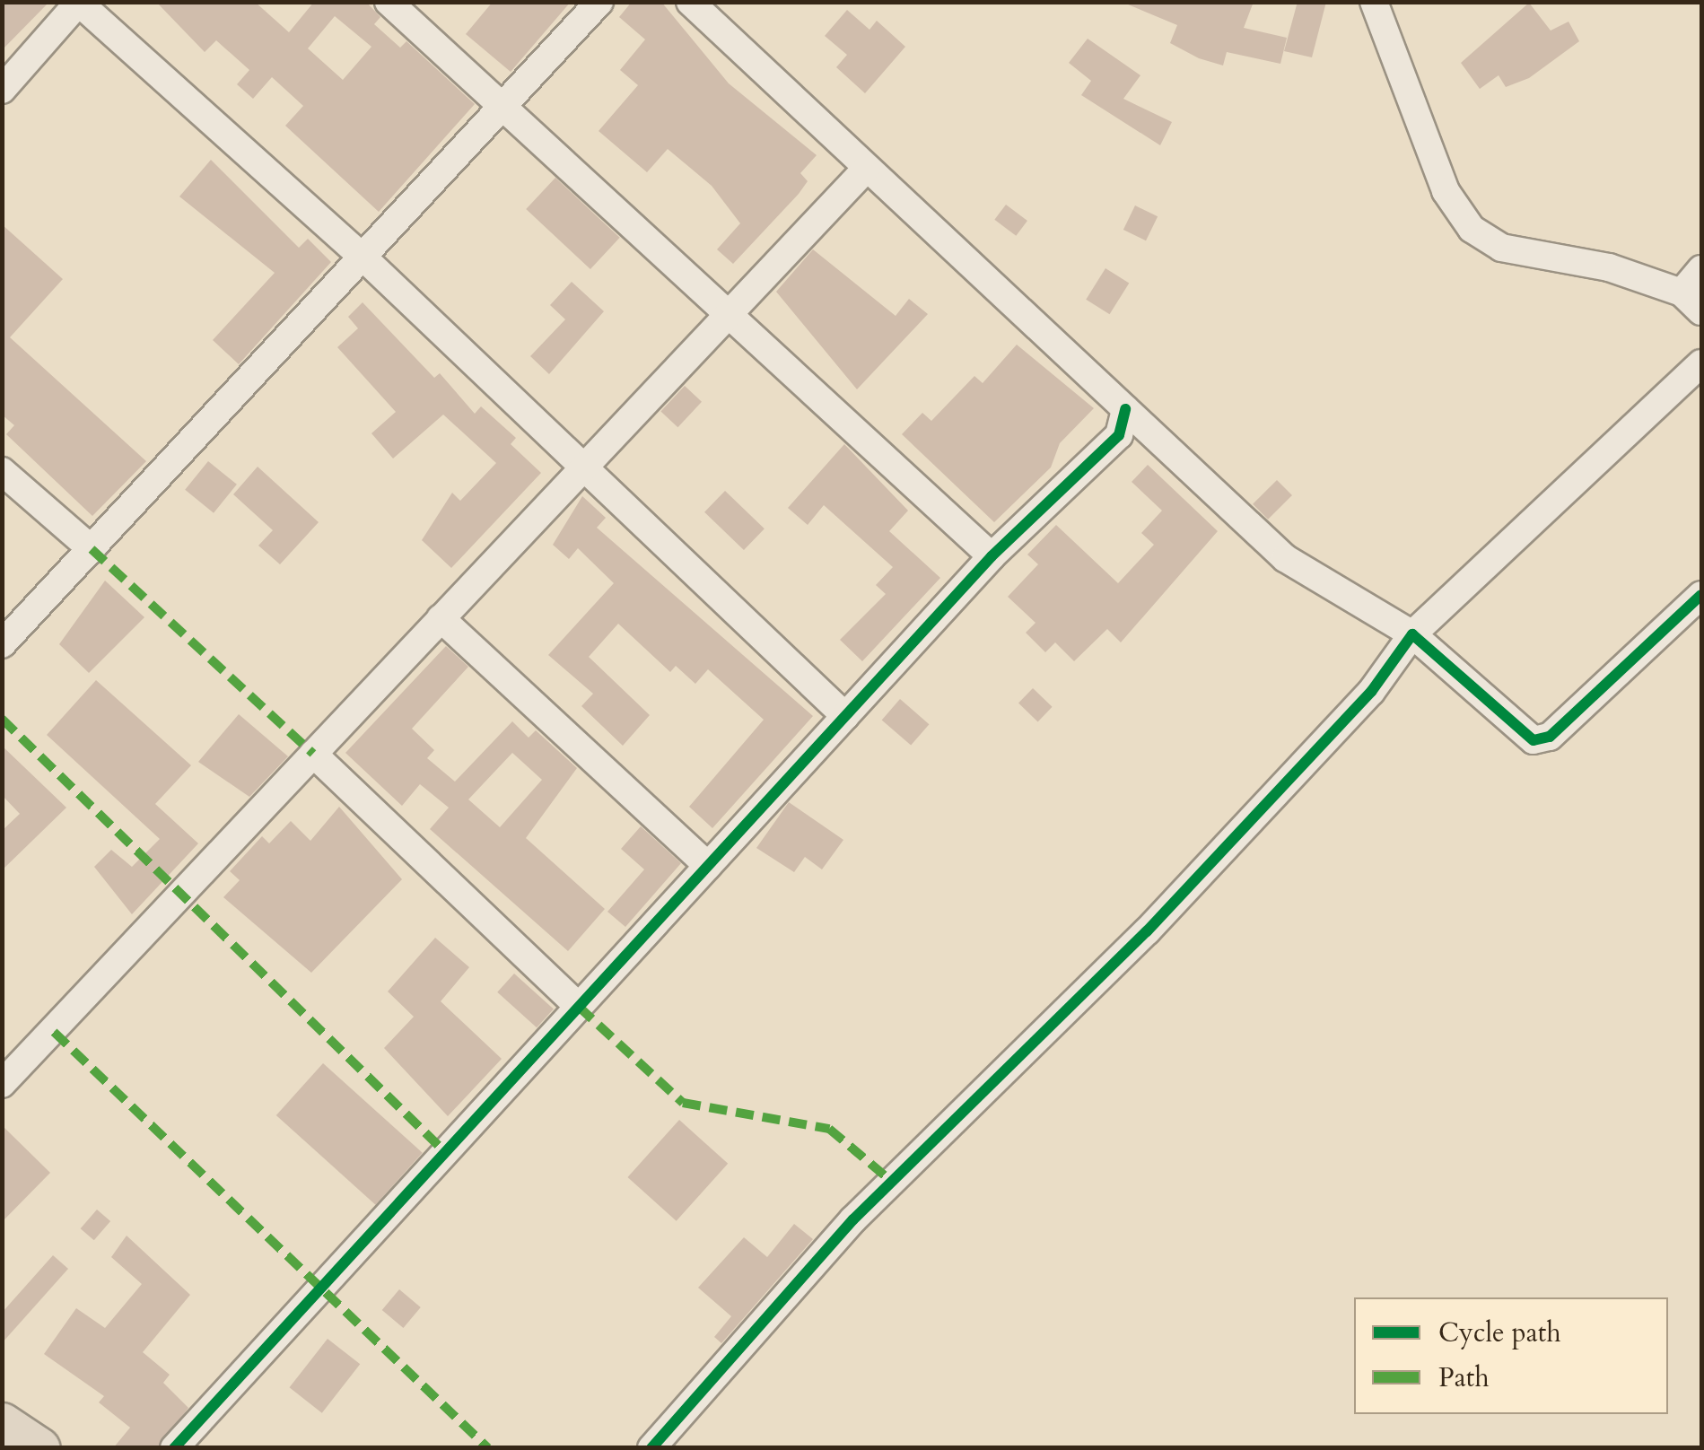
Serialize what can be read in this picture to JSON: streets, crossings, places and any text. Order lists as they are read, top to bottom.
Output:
{
  "legend": ["Cycle path", "Path"]
}
